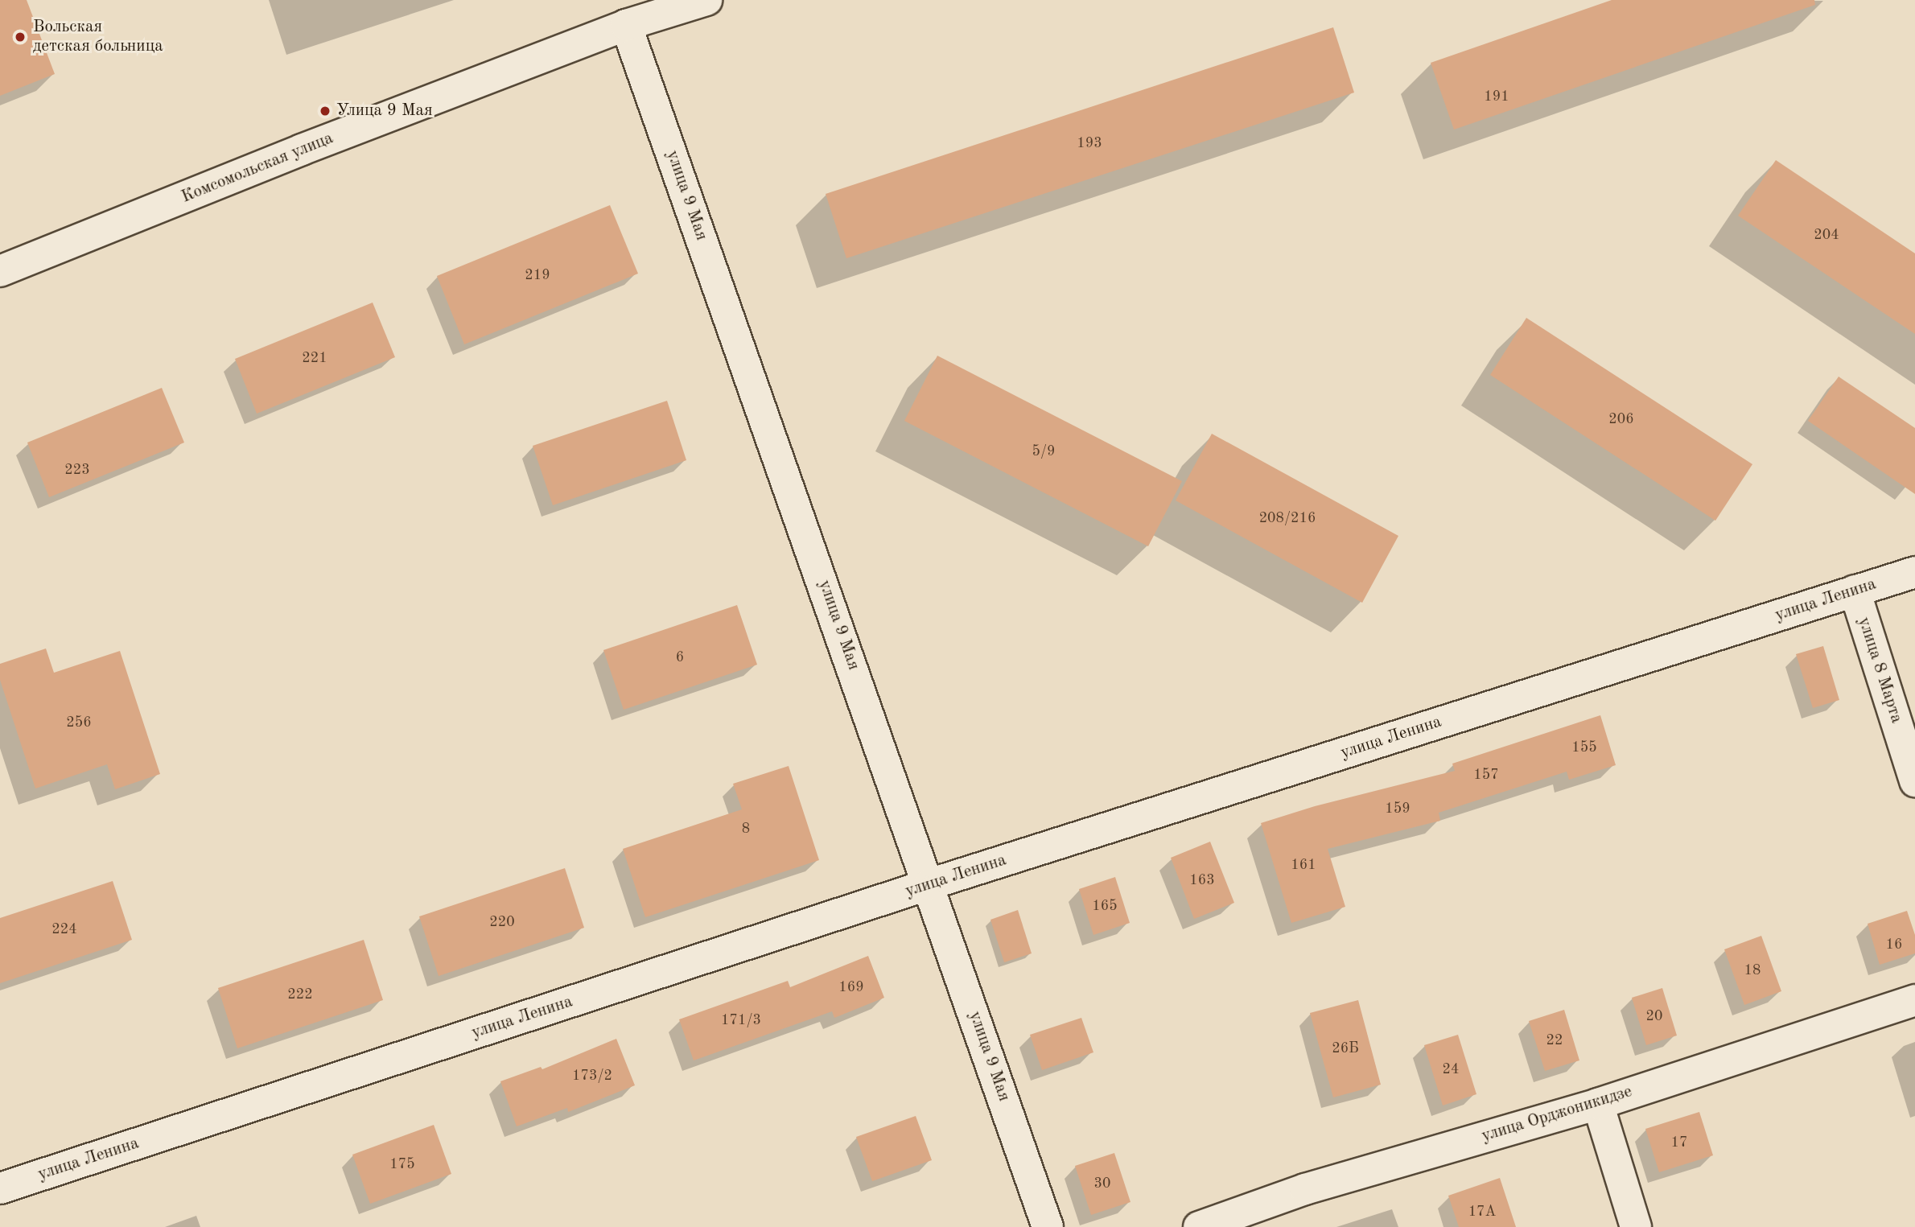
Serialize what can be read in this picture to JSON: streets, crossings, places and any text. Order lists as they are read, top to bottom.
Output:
{
  "streets": {
    "street": [
      "Комсомольская улица",
      "улица 9 Мая",
      "улица Ленина",
      "улица 8 Марта",
      "улица Орджоникидзе"
    ]
  },
  "crossings": [
    ["Комсомольская улица", "улица 9 Мая"],
    ["улица 9 Мая", "улица Ленина"],
    ["улица Ленина", "улица 8 Марта"]
  ],
  "places": ["Вольская детская больница", "Улица 9 Мая"],
  "house_numbers": [
    "191",
    "193",
    "204",
    "219",
    "221",
    "206",
    "5/9",
    "223",
    "208/216",
    "6",
    "256",
    "155",
    "157",
    "159",
    "8",
    "161",
    "163",
    "165",
    "220",
    "224",
    "16",
    "18",
    "169",
    "222",
    "20",
    "171/3",
    "22",
    "26Б",
    "24",
    "173/2",
    "17",
    "175",
    "30",
    "17А"
  ]
}
